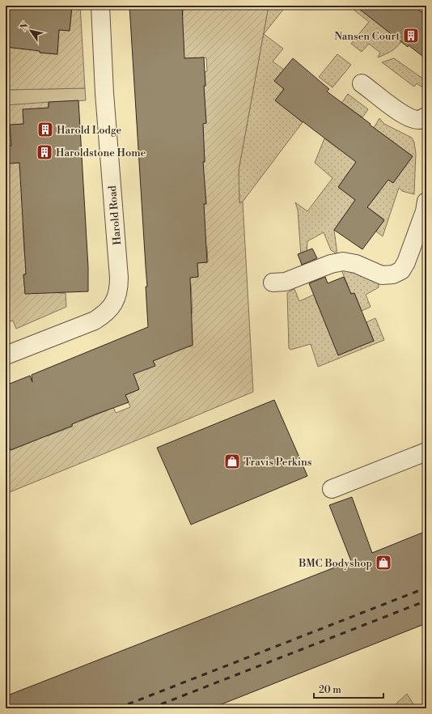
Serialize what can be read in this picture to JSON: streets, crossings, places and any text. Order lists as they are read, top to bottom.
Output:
{
  "streets": {
    "street": ["Harold Road"]
  },
  "places": {
    "building": ["Nansen Court", "Harold Lodge", "Haroldstone Home"],
    "shop": ["Travis Perkins", "BMC Bodyshop"]
  },
  "scale_bar": "20 m",
  "north": "top left"
}
